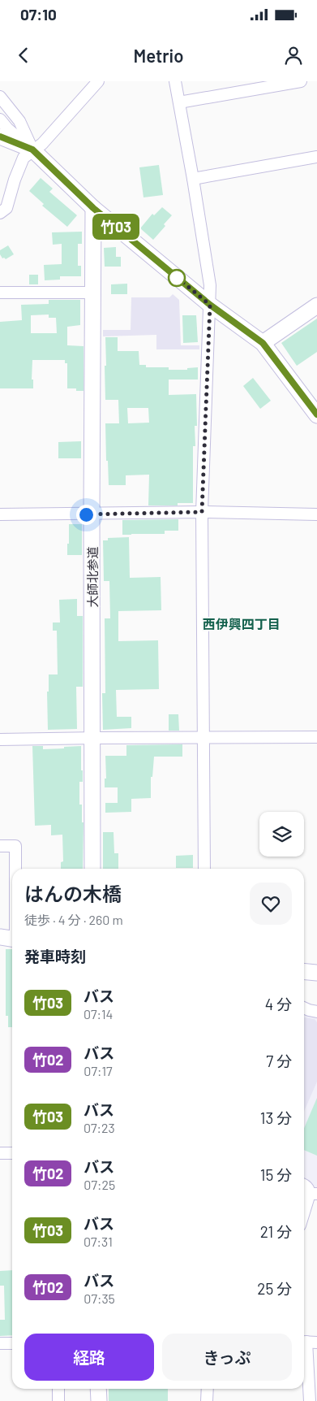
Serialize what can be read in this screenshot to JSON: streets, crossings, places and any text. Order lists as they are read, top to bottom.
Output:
{
  "streets": {
    "street": ["大師北参道"]
  },
  "districts": ["西伊興四丁目"],
  "lines": ["bus line 竹03"],
  "page": {
    "status": "07:10",
    "header": "Metrio",
    "on_map": "竹03",
    "heading": [
      ["はんの木橋", "徒歩 · 4 分 · 260 m"],
      "発車時刻"
    ],
    "list": [
      {
        "mark": "竹03",
        "name": "バス",
        "note": "07:14",
        "value": "4 分"
      },
      {
        "mark": "竹02",
        "name": "バス",
        "note": "07:17",
        "value": "7 分"
      },
      {
        "mark": "竹03",
        "name": "バス",
        "note": "07:23",
        "value": "13 分"
      },
      {
        "mark": "竹02",
        "name": "バス",
        "note": "07:25",
        "value": "15 分"
      },
      {
        "mark": "竹03",
        "name": "バス",
        "note": "07:31",
        "value": "21 分"
      },
      {
        "mark": "竹02",
        "name": "バス",
        "note": "07:35",
        "value": "25 分"
      }
    ],
    "buttons": ["経路", "きっぷ"]
  }
}
